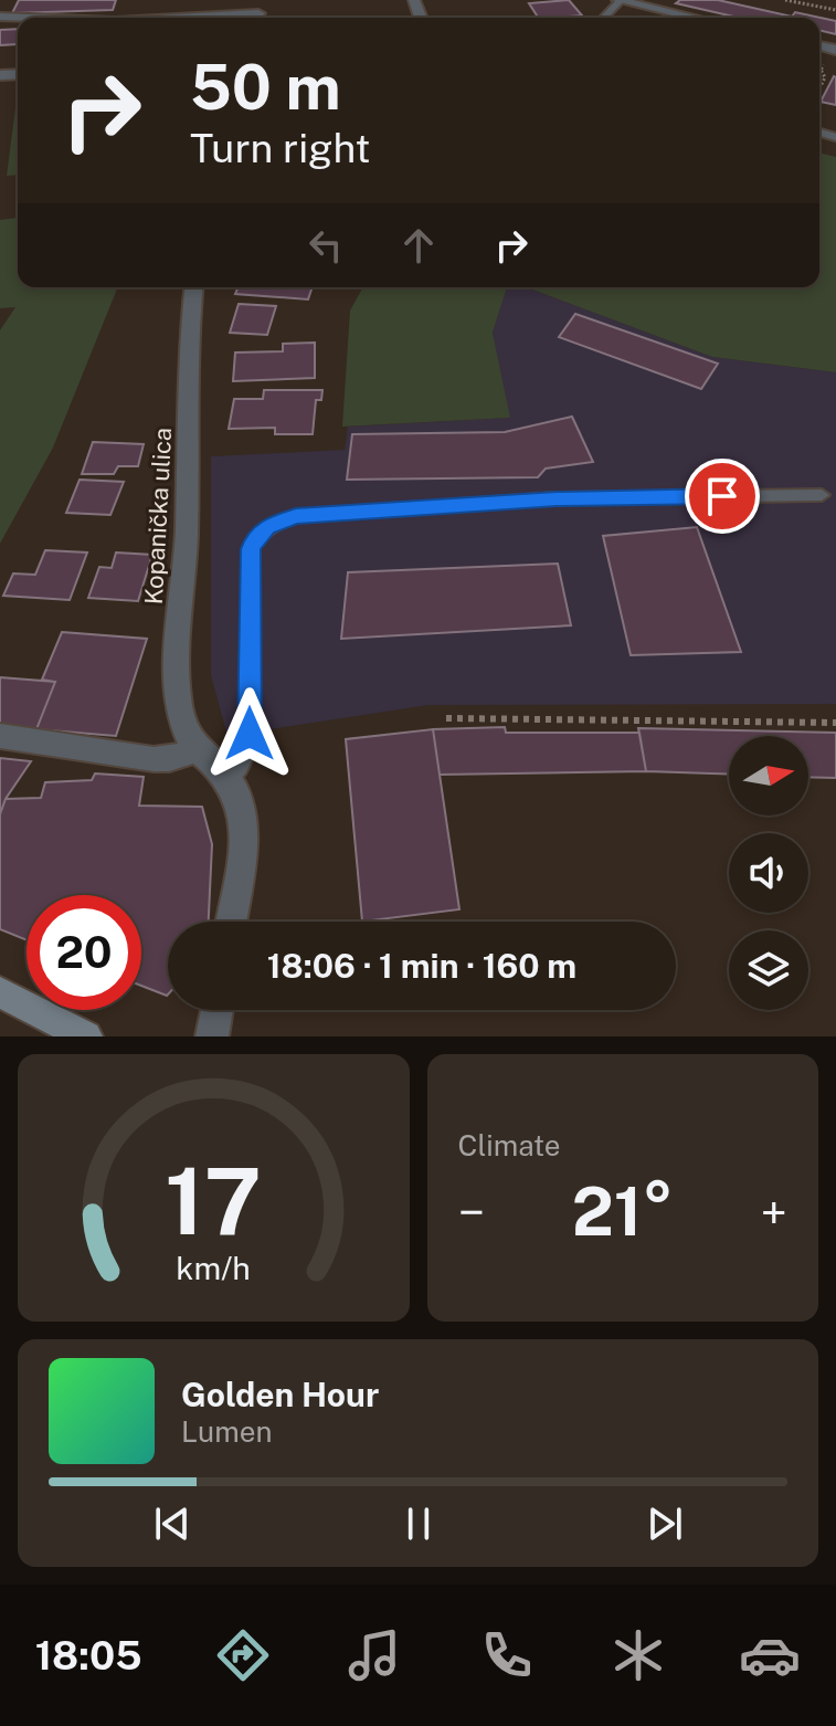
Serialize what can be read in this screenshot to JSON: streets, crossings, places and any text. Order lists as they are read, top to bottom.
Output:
{
  "streets": {
    "street": ["Kopanička ulica"]
  },
  "north": "right",
  "page": {
    "turn": ["50 m", "Turn right"],
    "limit": "20",
    "trip": "18:06 · 1 min · 160 m",
    "tile": "Climate",
    "heat": ["−", "21°", "+"],
    "song": ["Golden Hour", "Lumen"],
    "tabs": "18:05",
    "gauge": ["17", "km/h"]
  }
}
